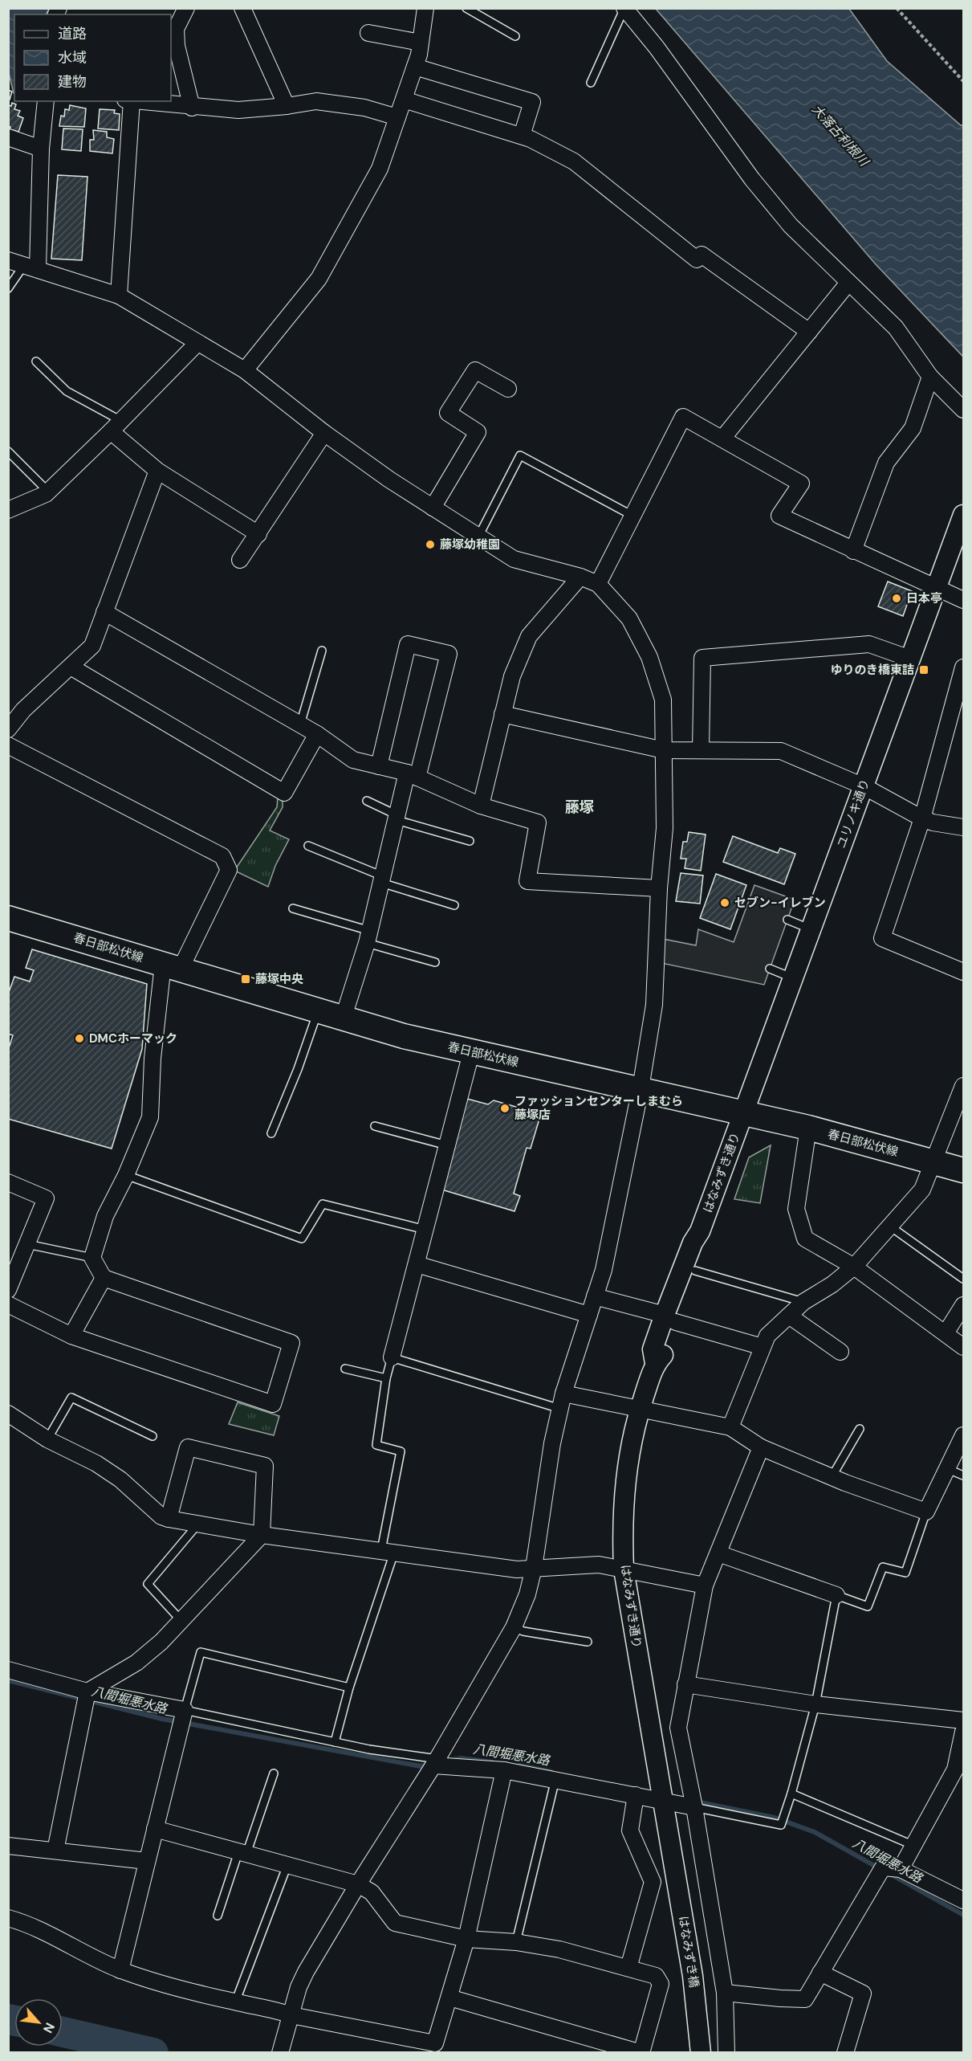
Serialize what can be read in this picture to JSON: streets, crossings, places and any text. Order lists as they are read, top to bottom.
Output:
{
  "streets": {
    "main road": ["春日部松伏線"],
    "street": ["ユリノキ通り", "はなみずき通り", "はなみずき橋"]
  },
  "crossings": [
    ["ユリノキ通り", "春日部松伏線"],
    ["ユリノキ通り", "はなみずき通り"],
    ["春日部松伏線", "はなみずき通り"],
    ["はなみずき通り", "はなみずき橋"]
  ],
  "districts": ["藤塚"],
  "water": ["大落古利根川", "八間堀悪水路"],
  "places": {
    "other": [
      "藤塚幼稚園",
      "日本亭",
      "セブン-イレブン",
      "DMCホーマック",
      "ファッションセンターしまむら 藤塚店"
    ],
    "transit": ["ゆりのき橋東詰", "藤塚中央"]
  },
  "legend": ["道路", "水域", "建物"],
  "north": "bottom right"
}
